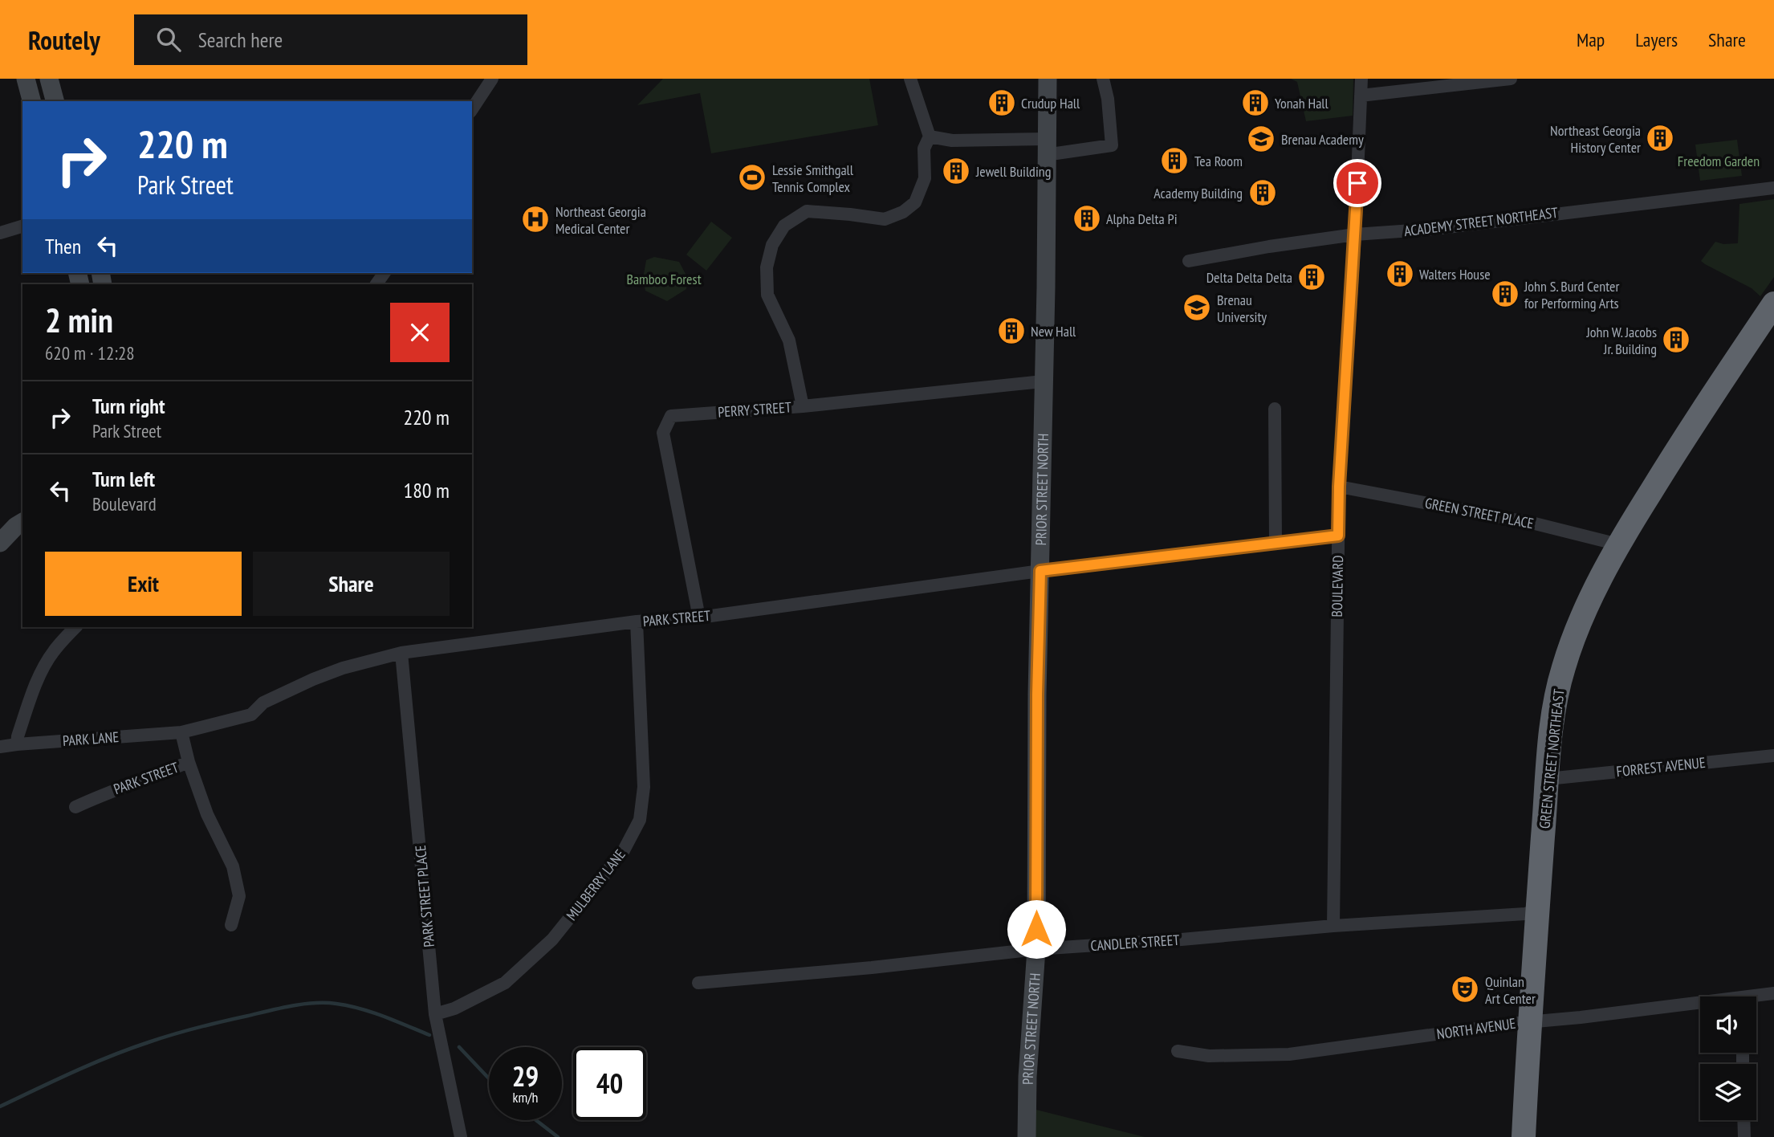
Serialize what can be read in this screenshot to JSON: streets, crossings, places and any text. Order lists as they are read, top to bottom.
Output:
{
  "streets": {
    "highway": ["GREEN STREET NORTHEAST"],
    "street": [
      "ACADEMY STREET NORTHEAST",
      "PERRY STREET",
      "PRIOR STREET NORTH",
      "GREEN STREET PLACE",
      "BOULEVARD",
      "PARK STREET",
      "PARK LANE",
      "FORREST AVENUE",
      "MULBERRY LANE",
      "PARK STREET PLACE",
      "CANDLER STREET",
      "NORTH AVENUE"
    ]
  },
  "crossings": [
    ["ACADEMY STREET NORTHEAST", "BOULEVARD"],
    ["PERRY STREET", "PRIOR STREET NORTH"],
    ["PERRY STREET", "PARK STREET"],
    ["PRIOR STREET NORTH", "PARK STREET"],
    ["PRIOR STREET NORTH", "CANDLER STREET"],
    ["GREEN STREET PLACE", "BOULEVARD"],
    ["GREEN STREET PLACE", "GREEN STREET NORTHEAST"],
    ["BOULEVARD", "PARK STREET"],
    ["BOULEVARD", "CANDLER STREET"],
    ["PARK STREET", "PARK LANE"],
    ["PARK STREET", "MULBERRY LANE"],
    ["PARK STREET", "PARK STREET PLACE"],
    ["GREEN STREET NORTHEAST", "FORREST AVENUE"],
    ["GREEN STREET NORTHEAST", "CANDLER STREET"],
    ["GREEN STREET NORTHEAST", "NORTH AVENUE"],
    ["MULBERRY LANE", "PARK STREET PLACE"]
  ],
  "parks": ["Freedom Garden", "Bamboo Forest"],
  "places": {
    "building": [
      "Crudup Hall",
      "Yonah Hall",
      "Northeast Georgia History Center",
      "Tea Room",
      "Jewell Building",
      "Academy Building",
      "Alpha Delta Pi",
      "Walters House",
      "Delta Delta Delta",
      "John S. Burd Center for Performing Arts",
      "New Hall",
      "John W. Jacobs Jr. Building"
    ],
    "school or university": ["Brenau Academy", "Brenau University"],
    "sports": ["Lessie Smithgall Tennis Complex"],
    "hospital": ["Northeast Georgia Medical Center"],
    "theatre": ["Quinlan Art Center"]
  },
  "page": {
    "header": "Routely",
    "search": "Search here",
    "nav": ["Map", "Layers", "Share"],
    "turn": ["220 m", "Park Street"],
    "then": "Then",
    "heading": ["2 min", "620 m · 12:28"],
    "list": [
      {
        "name": "Turn right",
        "note": "Park Street",
        "value": "220 m"
      },
      {
        "name": "Turn left",
        "note": "Boulevard",
        "value": "180 m"
      }
    ],
    "buttons": ["Exit", "Share"],
    "speed": "29 km/h",
    "limit": "40"
  }
}
